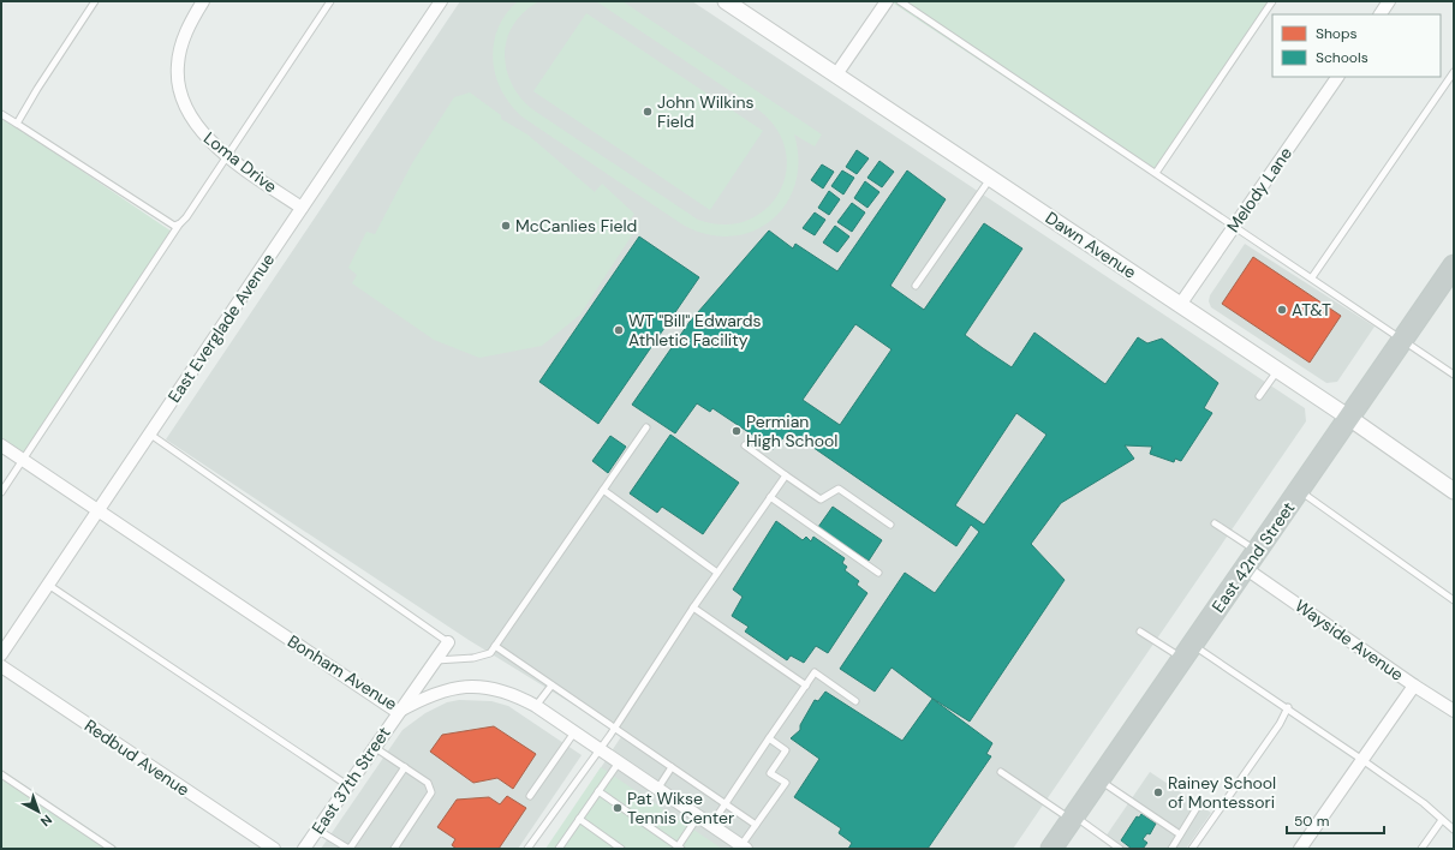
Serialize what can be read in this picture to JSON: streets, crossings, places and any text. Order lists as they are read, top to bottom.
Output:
{
  "streets": {
    "highway": ["East 42nd Street"],
    "street": [
      "Loma Drive",
      "Melody Lane",
      "Dawn Avenue",
      "East Everglade Avenue",
      "Wayside Avenue",
      "Bonham Avenue",
      "Redbud Avenue",
      "East 37th Street"
    ]
  },
  "crossings": [
    ["Loma Drive", "East Everglade Avenue"],
    ["Melody Lane", "Dawn Avenue"],
    ["Dawn Avenue", "East 42nd Street"],
    ["East Everglade Avenue", "Bonham Avenue"],
    ["East 42nd Street", "Wayside Avenue"],
    ["Bonham Avenue", "East 37th Street"]
  ],
  "places": [
    "John Wilkins Field",
    "McCanlies Field",
    "AT&T",
    "WT \"Bill\" Edwards Athletic Facility",
    "Permian High School",
    "Rainey School of Montessori",
    "Pat Wikse Tennis Center"
  ],
  "legend": ["Shops", "Schools"],
  "scale_bar": "50 m",
  "north": "bottom right"
}
